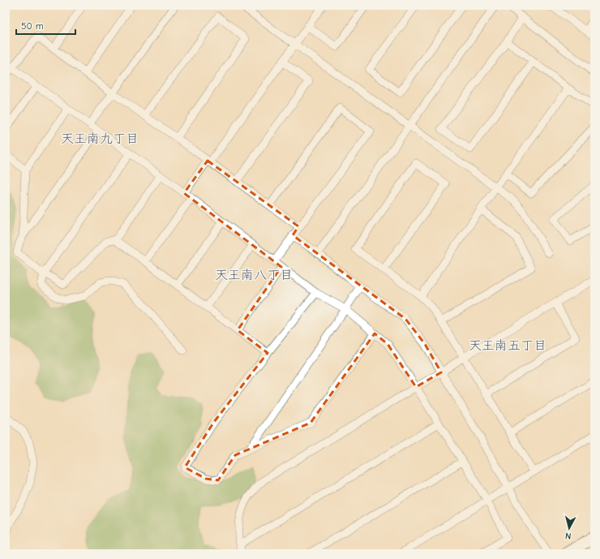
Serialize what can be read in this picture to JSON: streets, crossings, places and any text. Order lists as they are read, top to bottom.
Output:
{
  "districts": ["天王南九丁目", "天王南八丁目", "天王南五丁目"],
  "scale_bar": "50 m",
  "north": "bottom"
}
